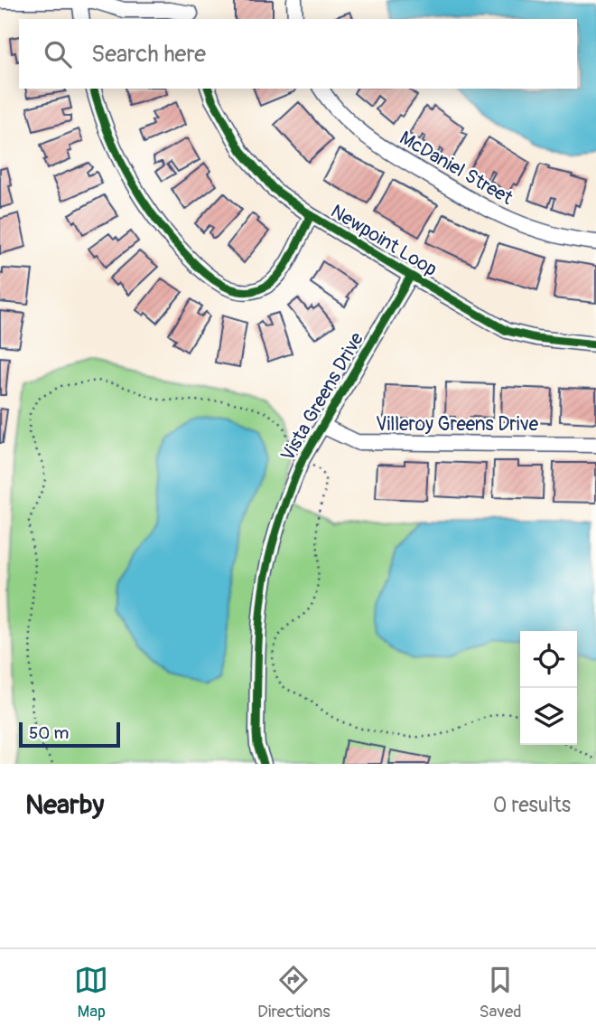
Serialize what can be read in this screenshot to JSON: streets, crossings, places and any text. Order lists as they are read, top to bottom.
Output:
{
  "streets": {
    "street": [
      "McDaniel Street",
      "Newpoint Loop",
      "Vista Greens Drive",
      "Villeroy Greens Drive"
    ]
  },
  "crossings": [
    ["Newpoint Loop", "Vista Greens Drive"],
    ["Vista Greens Drive", "Villeroy Greens Drive"]
  ],
  "scale_bar": "50 m",
  "page": {
    "search": "Search here",
    "scale": "50 m",
    "heading": ["Nearby", "0 results"],
    "nav": ["Map", "Directions", "Saved"]
  }
}
